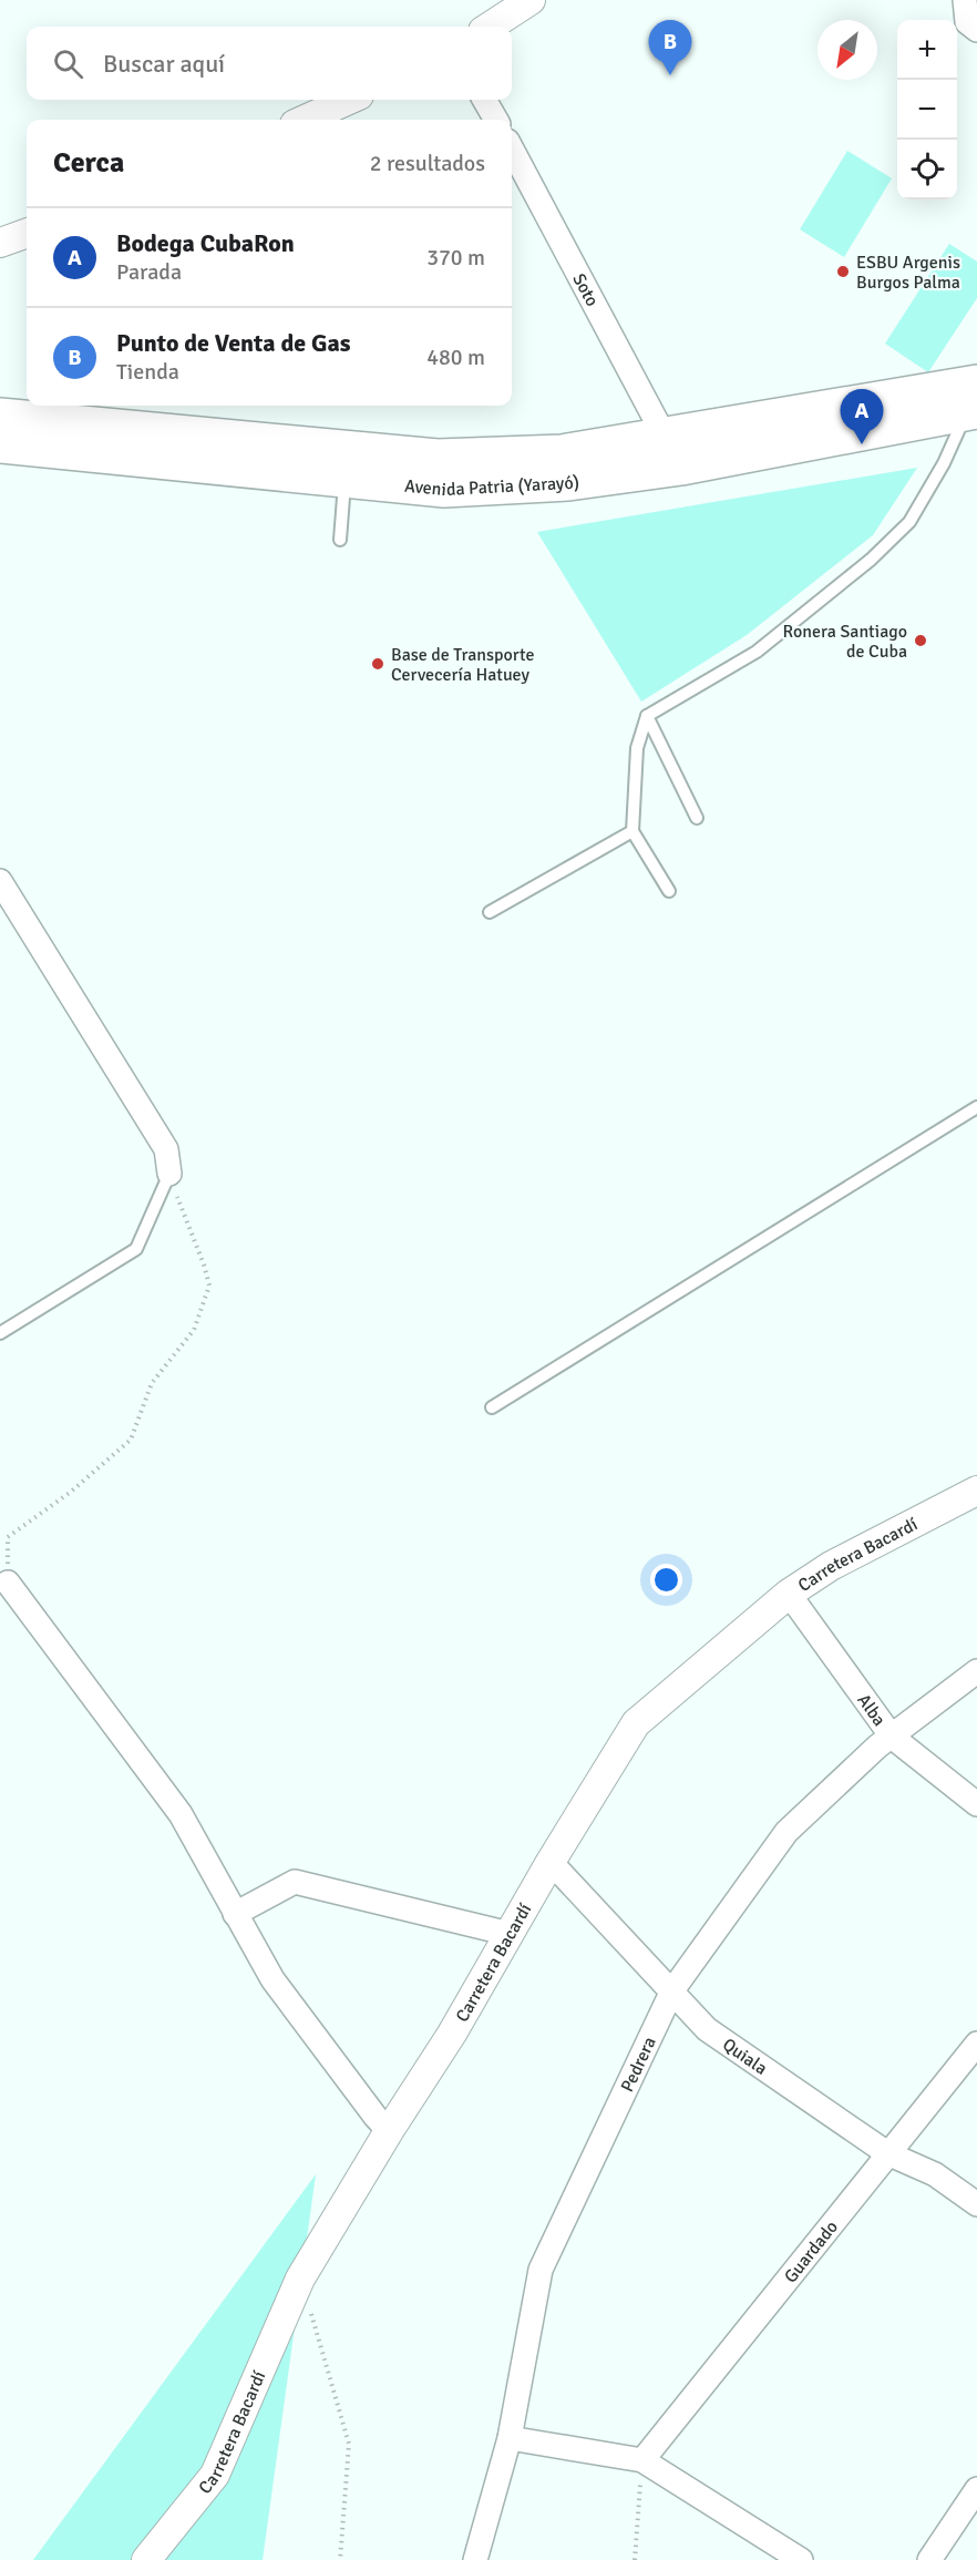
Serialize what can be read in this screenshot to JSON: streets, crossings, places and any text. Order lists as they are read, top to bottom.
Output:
{
  "streets": {
    "main road": ["Avenida Patria (Yarayó)"],
    "street": [
      "Soto",
      "Carretera Bacardí",
      "Alba",
      "Quiala",
      "Pedrera",
      "Guardado"
    ]
  },
  "crossings": [
    ["Soto", "Avenida Patria (Yarayó)"],
    ["Carretera Bacardí", "Alba"],
    ["Carretera Bacardí", "Quiala"],
    ["Alba", "Pedrera"],
    ["Quiala", "Pedrera"],
    ["Quiala", "Guardado"]
  ],
  "places": ["ESBU Argenis Burgos Palma", "Ronera Santiago de Cuba", "Base de Transporte Cervecería Hatuey"],
  "north": "bottom left",
  "page": {
    "map_buttons": ["+", "−"],
    "pins": ["B", "A"],
    "search": "Buscar aquí",
    "heading": ["Cerca", "2 resultados"],
    "list": [
      {
        "mark": "A",
        "name": "Bodega CubaRon",
        "note": "Parada",
        "value": "370 m"
      },
      {
        "mark": "B",
        "name": "Punto de Venta de Gas",
        "note": "Tienda",
        "value": "480 m"
      }
    ]
  }
}
